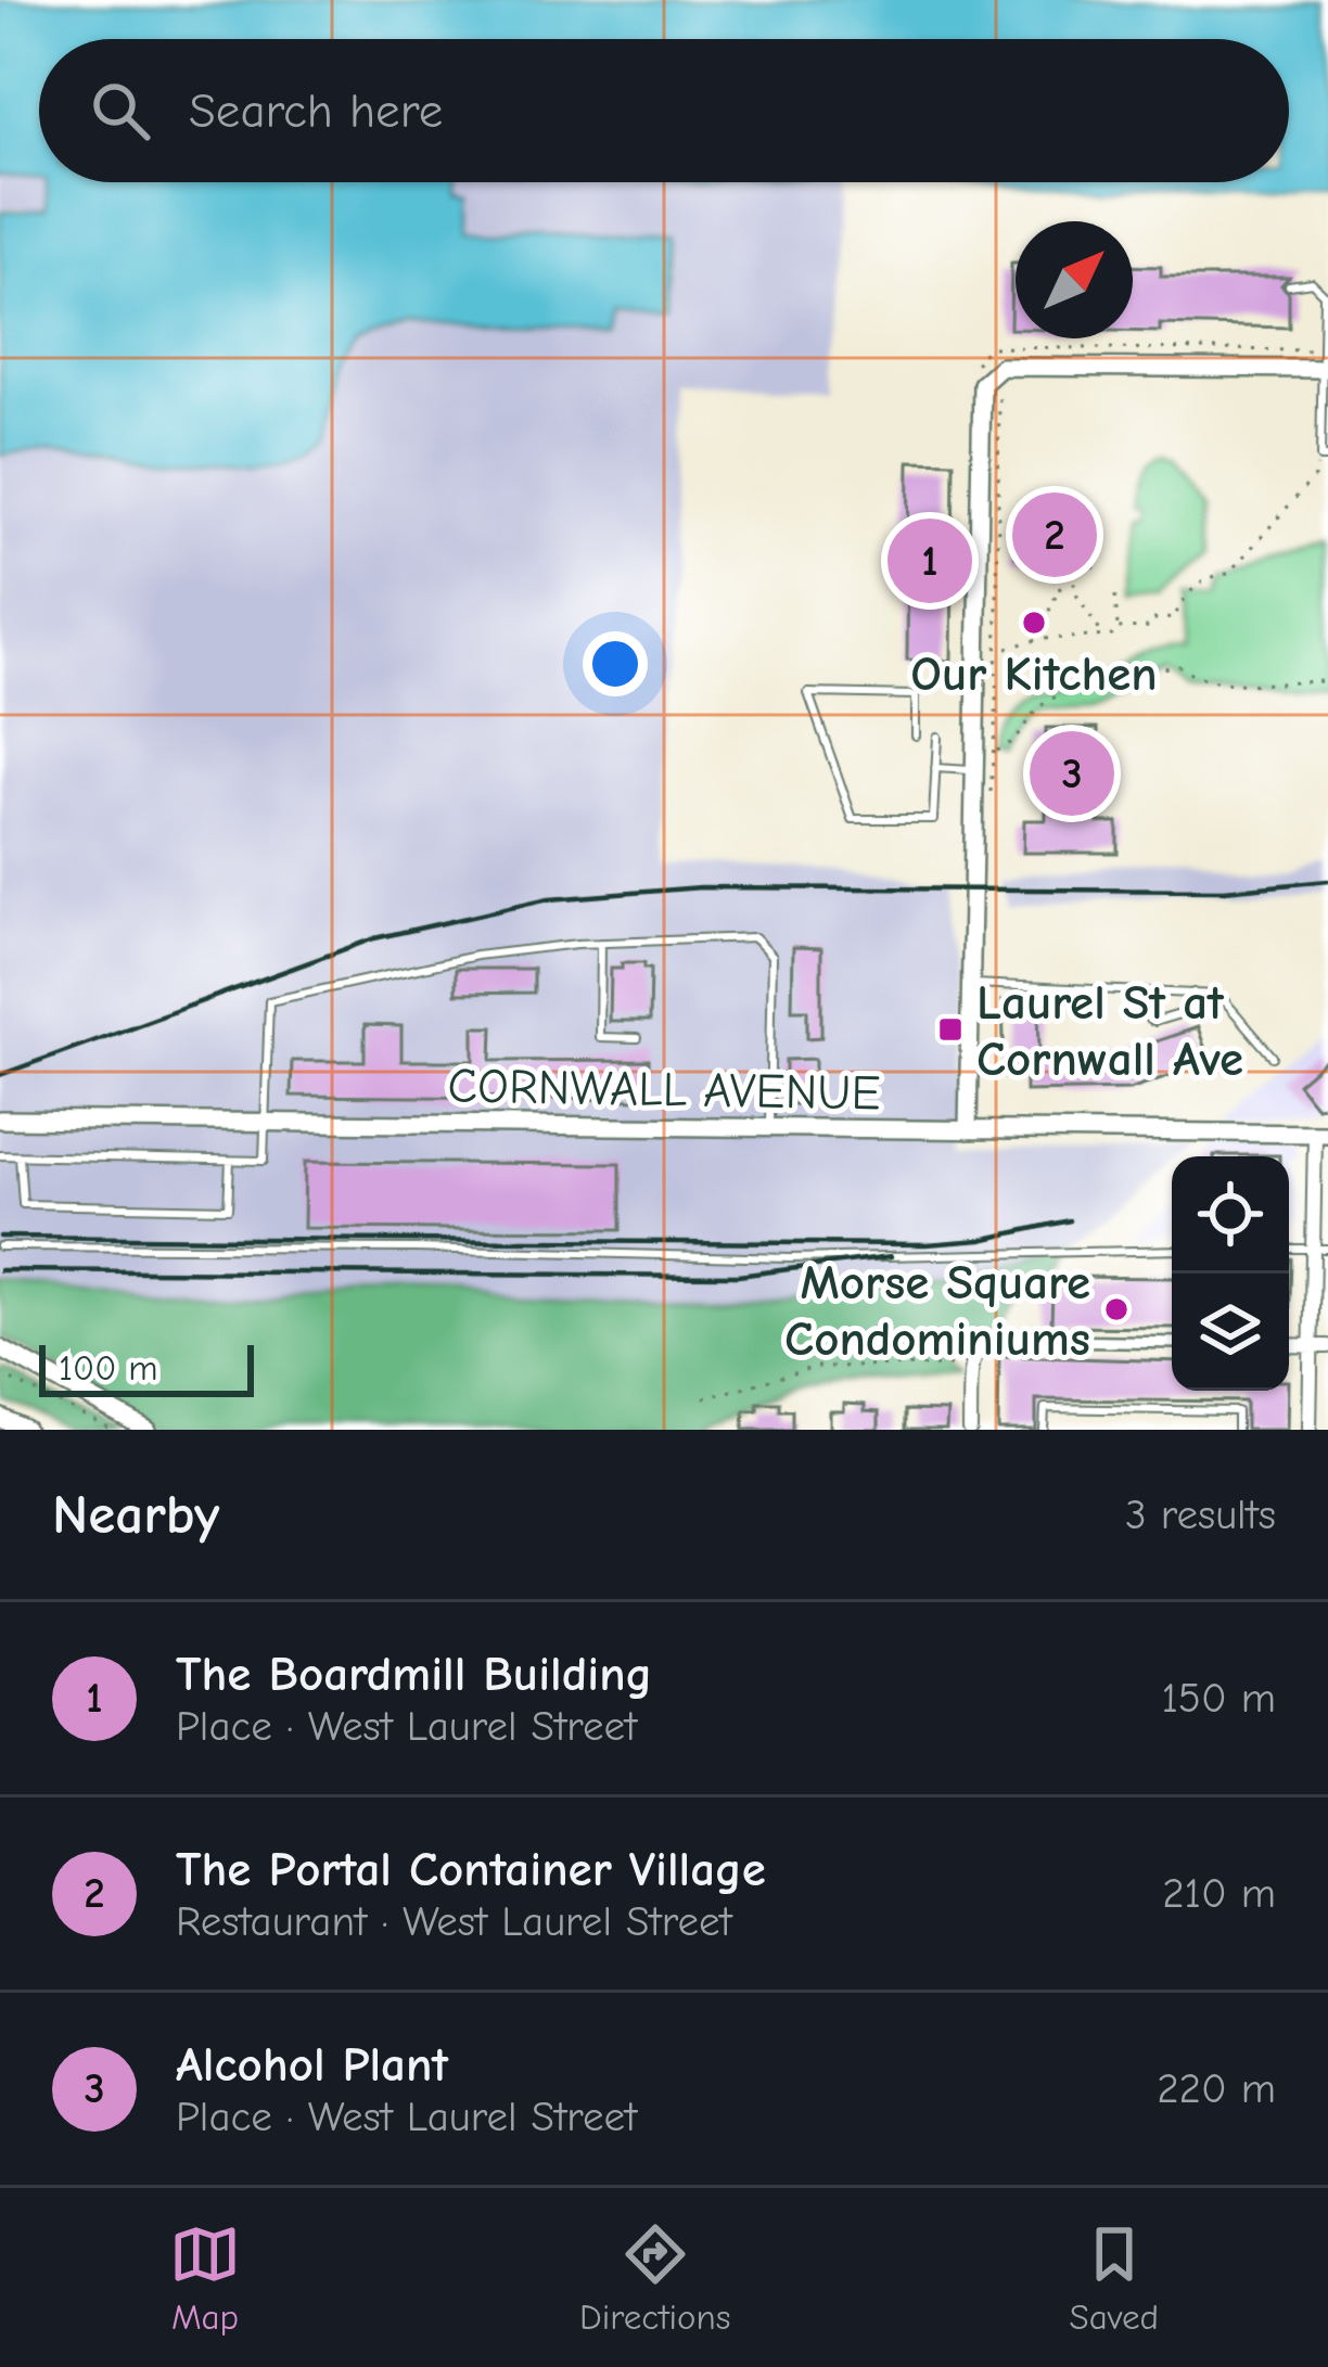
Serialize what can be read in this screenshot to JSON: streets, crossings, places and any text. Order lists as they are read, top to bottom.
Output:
{
  "streets": {
    "street": ["CORNWALL AVENUE"]
  },
  "places": {
    "other": ["Our Kitchen", "Morse Square Condominiums"],
    "transit": ["Laurel St at Cornwall Ave"]
  },
  "scale_bar": "100 m",
  "north": "top right",
  "page": {
    "search": "Search here",
    "pins": ["2", "1", "3"],
    "scale": "100 m",
    "heading": ["Nearby", "3 results"],
    "list": [
      {
        "mark": "1",
        "name": "The Boardmill Building",
        "note": "Place · West Laurel Street",
        "value": "150 m"
      },
      {
        "mark": "2",
        "name": "The Portal Container Village",
        "note": "Restaurant · West Laurel Street",
        "value": "210 m"
      },
      {
        "mark": "3",
        "name": "Alcohol Plant",
        "note": "Place · West Laurel Street",
        "value": "220 m"
      }
    ],
    "nav": ["Map", "Directions", "Saved"]
  }
}
